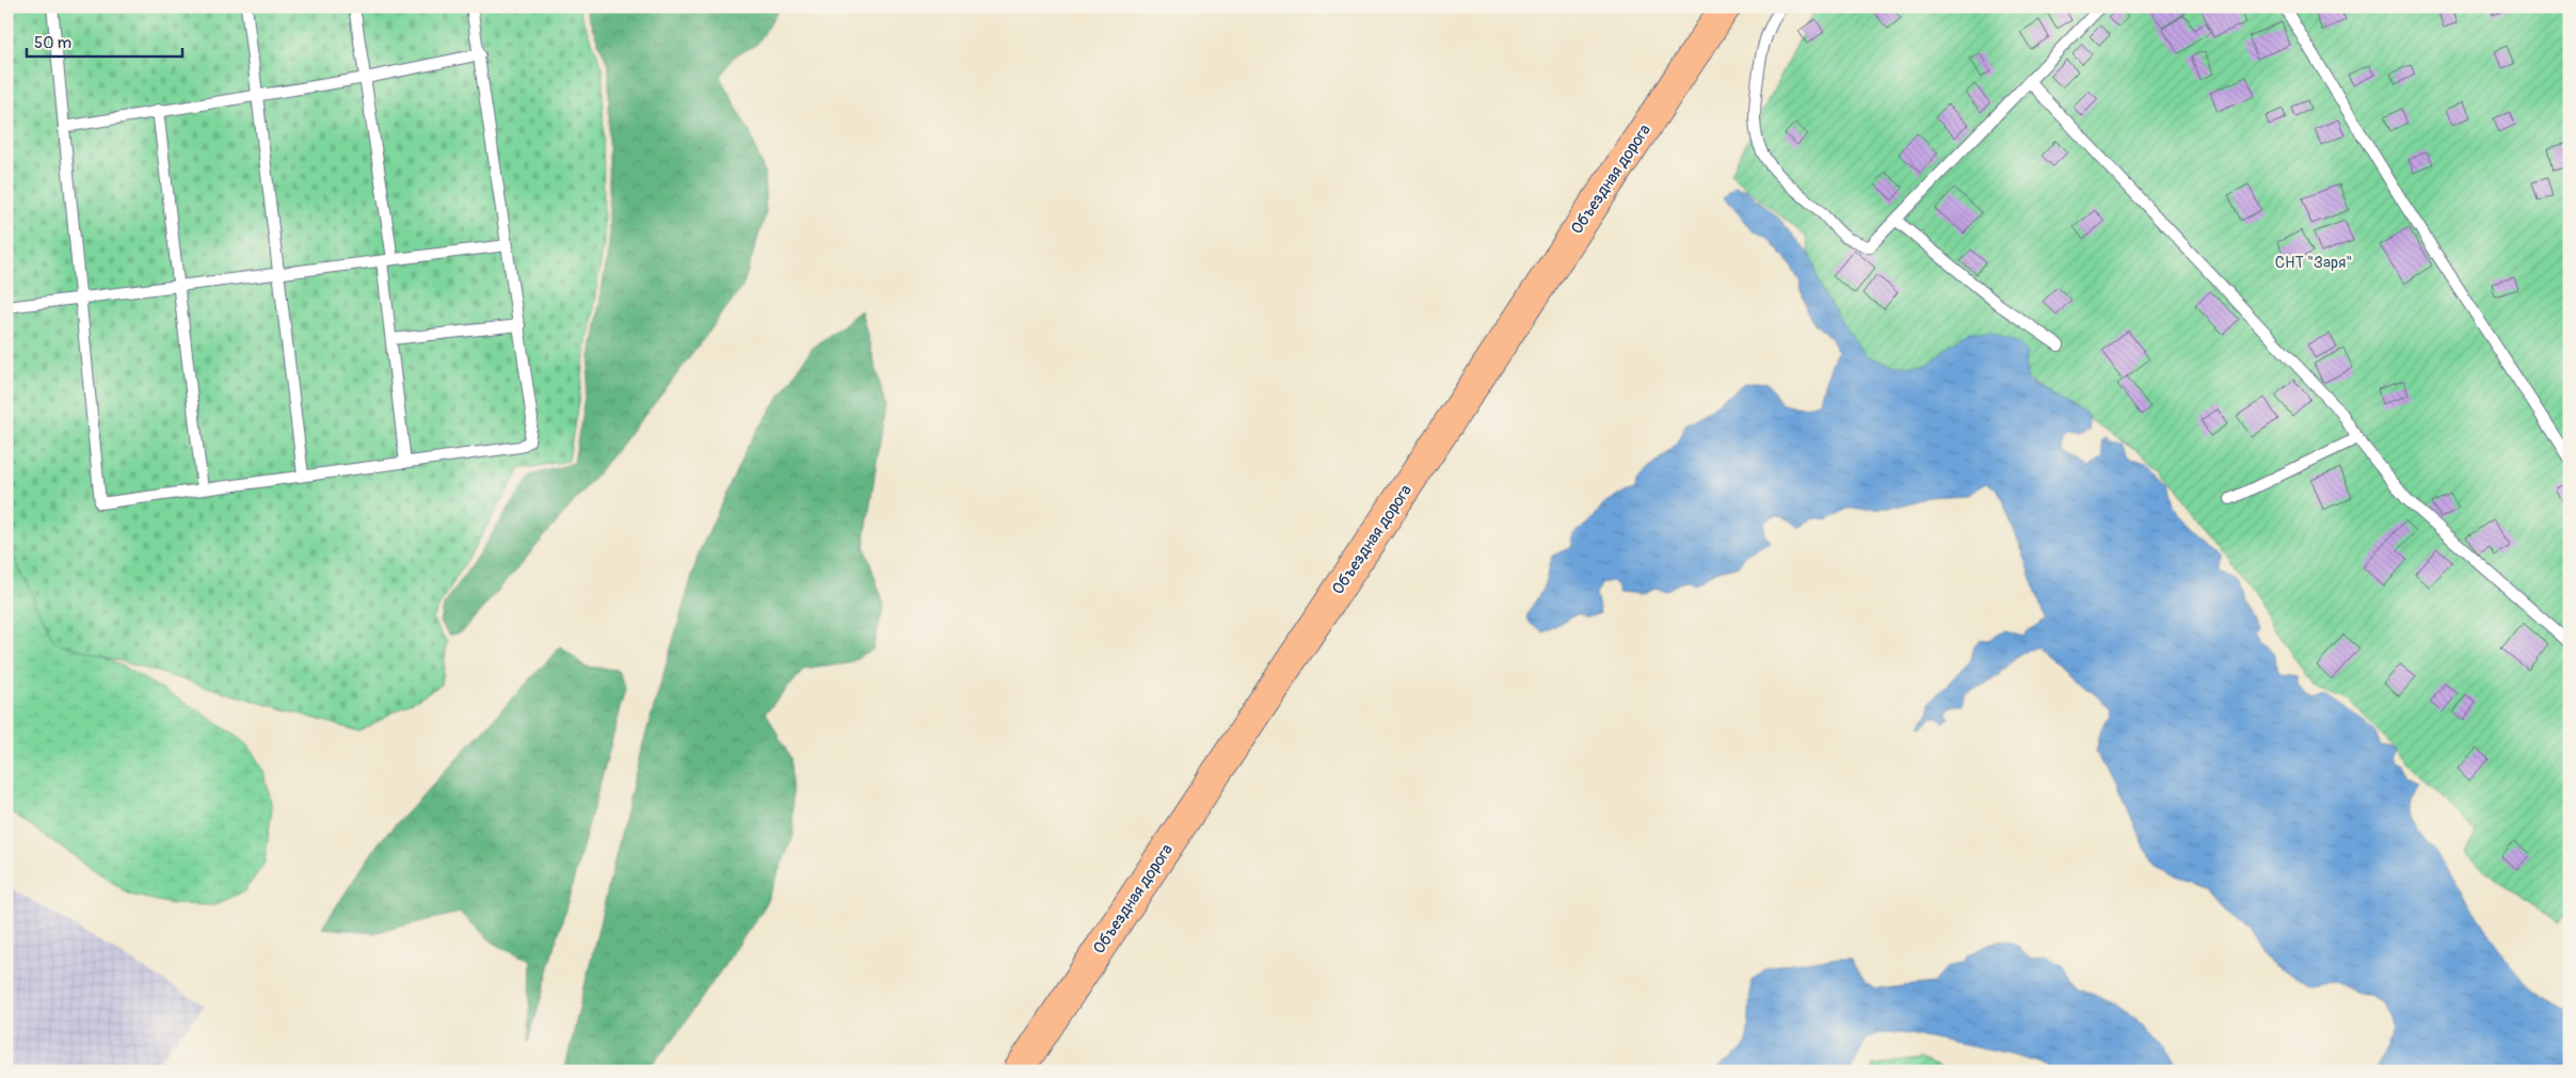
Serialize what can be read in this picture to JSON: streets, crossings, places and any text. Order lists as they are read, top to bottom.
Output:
{
  "streets": {
    "main road": ["Объездная дорога"]
  },
  "parks": ["СНТ \"Заря\""],
  "scale_bar": "50 m"
}
